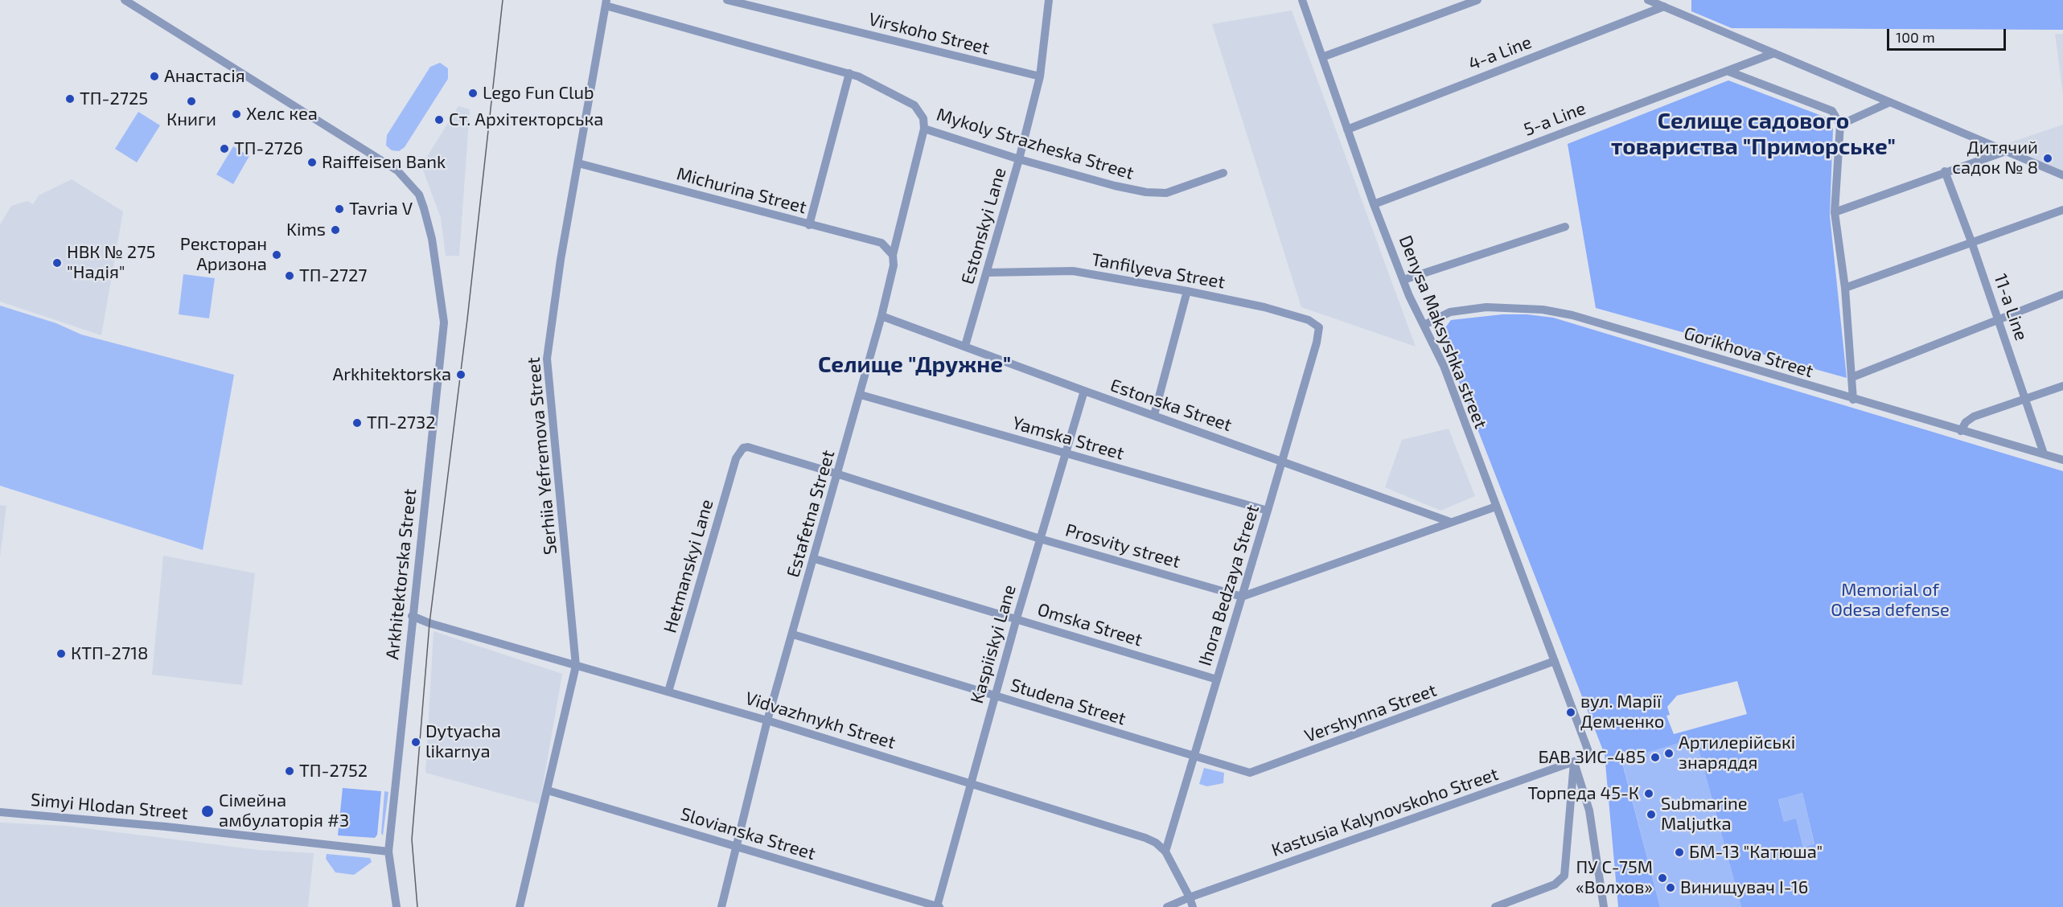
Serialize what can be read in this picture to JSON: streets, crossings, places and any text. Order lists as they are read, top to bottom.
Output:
{
  "streets": {
    "street": [
      "Virskoho Street",
      "4-a Line",
      "5-a Line",
      "Mykoly Strazheska Street",
      "Michurina Street",
      "Estonskyi Lane",
      "Tanfilyeva Street",
      "11-a Line",
      "Denysa Maksyshka street",
      "Gorikhova Street",
      "Estonska Street",
      "Yamska Street",
      "Serhiia Yefremova Street",
      "Estafetna Street",
      "Prosvity street",
      "Hetmanskyi Lane",
      "Arkhitektorska Street",
      "Ihora Bedzaya Street",
      "Omska Street",
      "Kaspiiskyi Lane",
      "Studena Street",
      "Vershynna Street",
      "Vidvazhnykh Street",
      "Simyi Hlodan Street",
      "Kastusia Kalynovskoho Street",
      "Slovianska Street"
    ]
  },
  "crossings": [
    ["Virskoho Street", "Estonskyi Lane"],
    ["4-a Line", "Denysa Maksyshka street"],
    ["5-a Line", "Denysa Maksyshka street"],
    ["Mykoly Strazheska Street", "Estonskyi Lane"],
    ["Mykoly Strazheska Street", "Serhiia Yefremova Street"],
    ["Mykoly Strazheska Street", "Estafetna Street"],
    ["Michurina Street", "Serhiia Yefremova Street"],
    ["Michurina Street", "Estafetna Street"],
    ["Estonskyi Lane", "Tanfilyeva Street"],
    ["Estonskyi Lane", "Estonska Street"],
    ["Tanfilyeva Street", "Ihora Bedzaya Street"],
    ["11-a Line", "Gorikhova Street"],
    ["Denysa Maksyshka street", "Gorikhova Street"],
    ["Denysa Maksyshka street", "Vershynna Street"],
    ["Denysa Maksyshka street", "Kastusia Kalynovskoho Street"],
    ["Estonska Street", "Estafetna Street"],
    ["Estonska Street", "Ihora Bedzaya Street"],
    ["Estonska Street", "Kaspiiskyi Lane"],
    ["Yamska Street", "Estafetna Street"],
    ["Yamska Street", "Ihora Bedzaya Street"],
    ["Yamska Street", "Kaspiiskyi Lane"],
    ["Serhiia Yefremova Street", "Vidvazhnykh Street"],
    ["Serhiia Yefremova Street", "Slovianska Street"],
    ["Estafetna Street", "Prosvity street"],
    ["Estafetna Street", "Omska Street"],
    ["Estafetna Street", "Studena Street"],
    ["Estafetna Street", "Vidvazhnykh Street"],
    ["Estafetna Street", "Slovianska Street"],
    ["Prosvity street", "Hetmanskyi Lane"],
    ["Prosvity street", "Ihora Bedzaya Street"],
    ["Prosvity street", "Kaspiiskyi Lane"],
    ["Hetmanskyi Lane", "Vidvazhnykh Street"],
    ["Arkhitektorska Street", "Vidvazhnykh Street"],
    ["Arkhitektorska Street", "Simyi Hlodan Street"],
    ["Ihora Bedzaya Street", "Omska Street"],
    ["Ihora Bedzaya Street", "Studena Street"],
    ["Ihora Bedzaya Street", "Vershynna Street"],
    ["Ihora Bedzaya Street", "Vidvazhnykh Street"],
    ["Omska Street", "Kaspiiskyi Lane"],
    ["Kaspiiskyi Lane", "Studena Street"],
    ["Kaspiiskyi Lane", "Vidvazhnykh Street"],
    ["Kaspiiskyi Lane", "Slovianska Street"],
    ["Studena Street", "Vershynna Street"],
    ["Vidvazhnykh Street", "Kastusia Kalynovskoho Street"]
  ],
  "districts": ["Селище садового товариства \"Приморське\"", "Селище \"Дружне\""],
  "parks": ["Memorial of Odesa defense"],
  "places": [
    "Анастасія",
    "Lego Fun Club",
    "ТП-2725",
    "Книги",
    "Хелс кеа",
    "Ст. Архітекторська",
    "ТП-2726",
    "Дитячий садок № 8",
    "Raiffeisen Bank",
    "Tavria V",
    "Kims",
    "Рексторан Аризона",
    "НВК № 275 \"Надія\"",
    "ТП-2727",
    "Arkhitektorska",
    "ТП-2732",
    "КТП-2718",
    "вул. Марії Демченко",
    "Dytyacha likarnya",
    "Артилерійські знаряддя",
    "БАВ ЗИС-485",
    "ТП-2752",
    "Торпеда 45-К",
    "Сімейна амбулаторія #3",
    "Submarine Maljutka",
    "БМ-13 \"Катюша\"",
    "ПУ С-75М «Волхов»",
    "Винищувач І-16"
  ],
  "scale_bar": "100 m"
}
